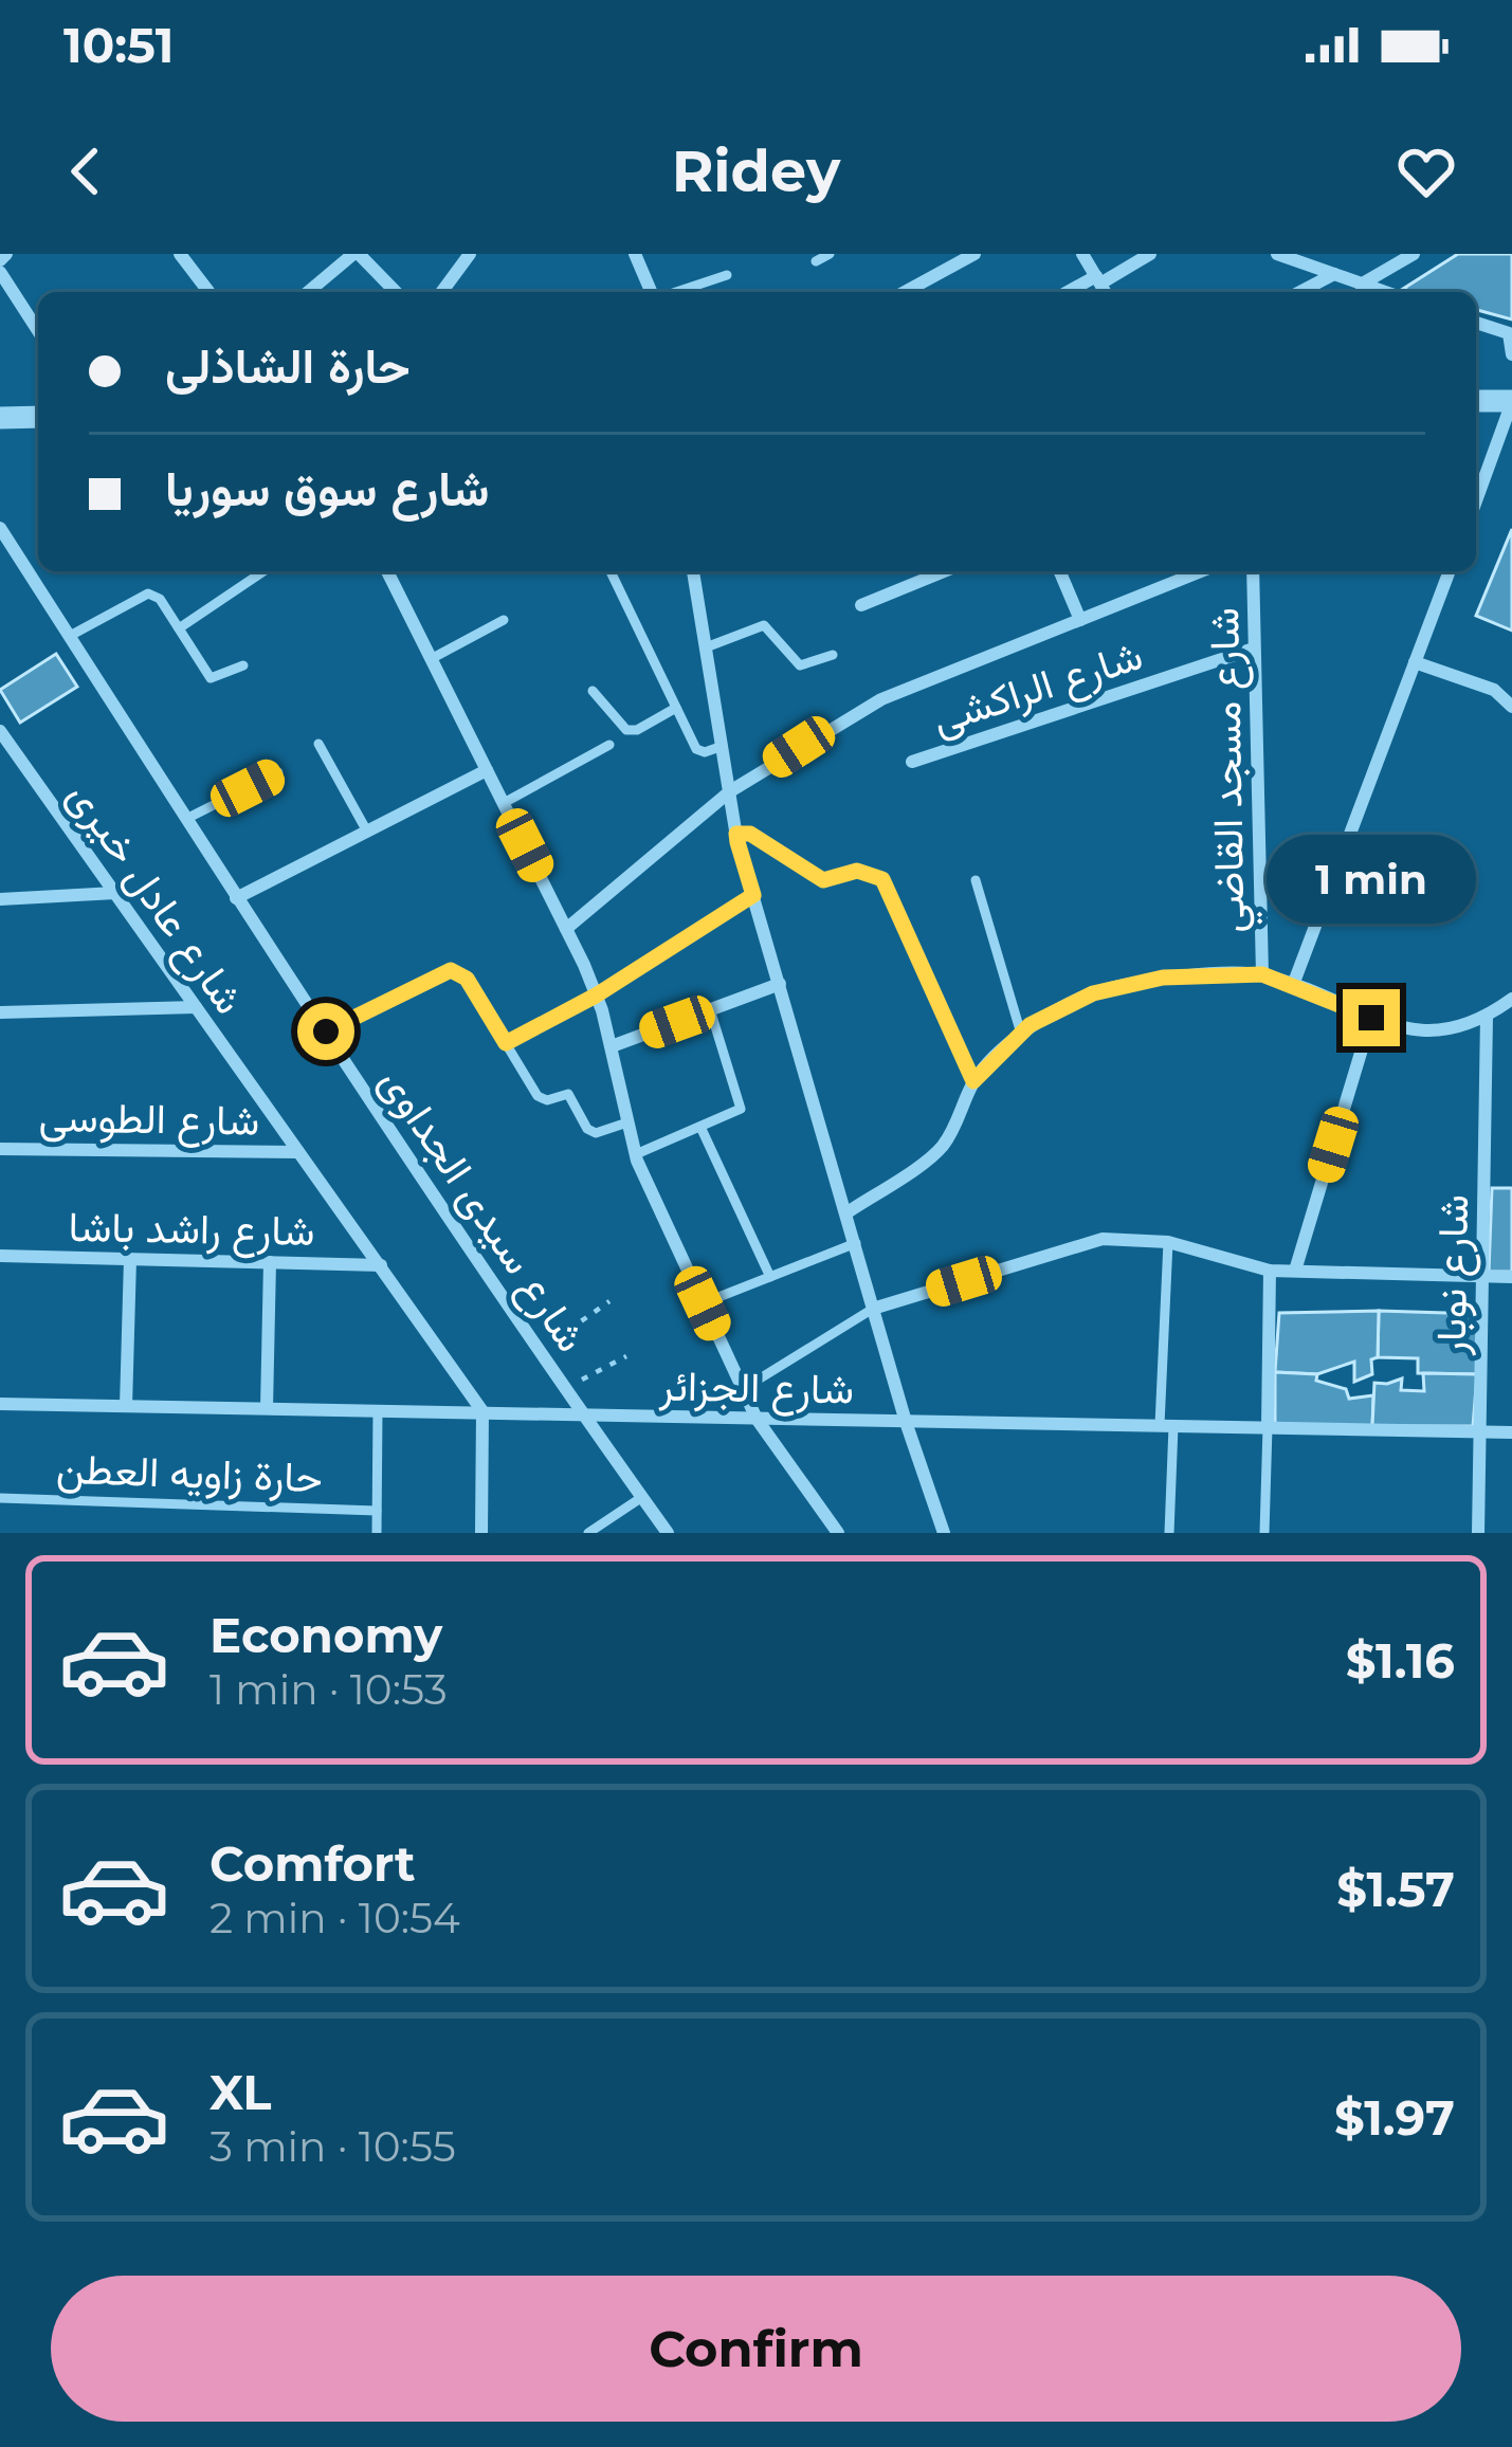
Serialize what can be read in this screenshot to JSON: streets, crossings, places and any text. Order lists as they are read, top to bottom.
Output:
{
  "streets": {
    "street": [
      "شارع الراكشى",
      "شارع مسجد القاضي",
      "شارع عادل خيرى",
      "شارع الطوسى",
      "شارع سيدى الجداوى",
      "شارع راشد باشا",
      "شارع نوبار",
      "شارع الجزائر"
    ],
    "lane": ["حارة زاويه العطن"]
  },
  "crossings": [
    ["شارع الراكشى", "شارع مسجد القاضي"],
    ["شارع عادل خيرى", "شارع الطوسى"],
    ["شارع عادل خيرى", "شارع راشد باشا"],
    ["شارع عادل خيرى", "شارع الجزائر"],
    ["شارع سيدى الجداوى", "شارع الجزائر"],
    ["شارع نوبار", "شارع الجزائر"]
  ],
  "page": {
    "status": "10:51",
    "header": "Ridey",
    "banner": ["حارة الشاذلى", "شارع سوق سوريا"],
    "bubble": "1 min",
    "list": [
      {
        "name": "Economy",
        "note": "1 min · 10:53",
        "value": "$1.16"
      },
      {
        "name": "Comfort",
        "note": "2 min · 10:54",
        "value": "$1.57"
      },
      {
        "name": "XL",
        "note": "3 min · 10:55",
        "value": "$1.97"
      }
    ],
    "buttons": "Confirm"
  }
}
